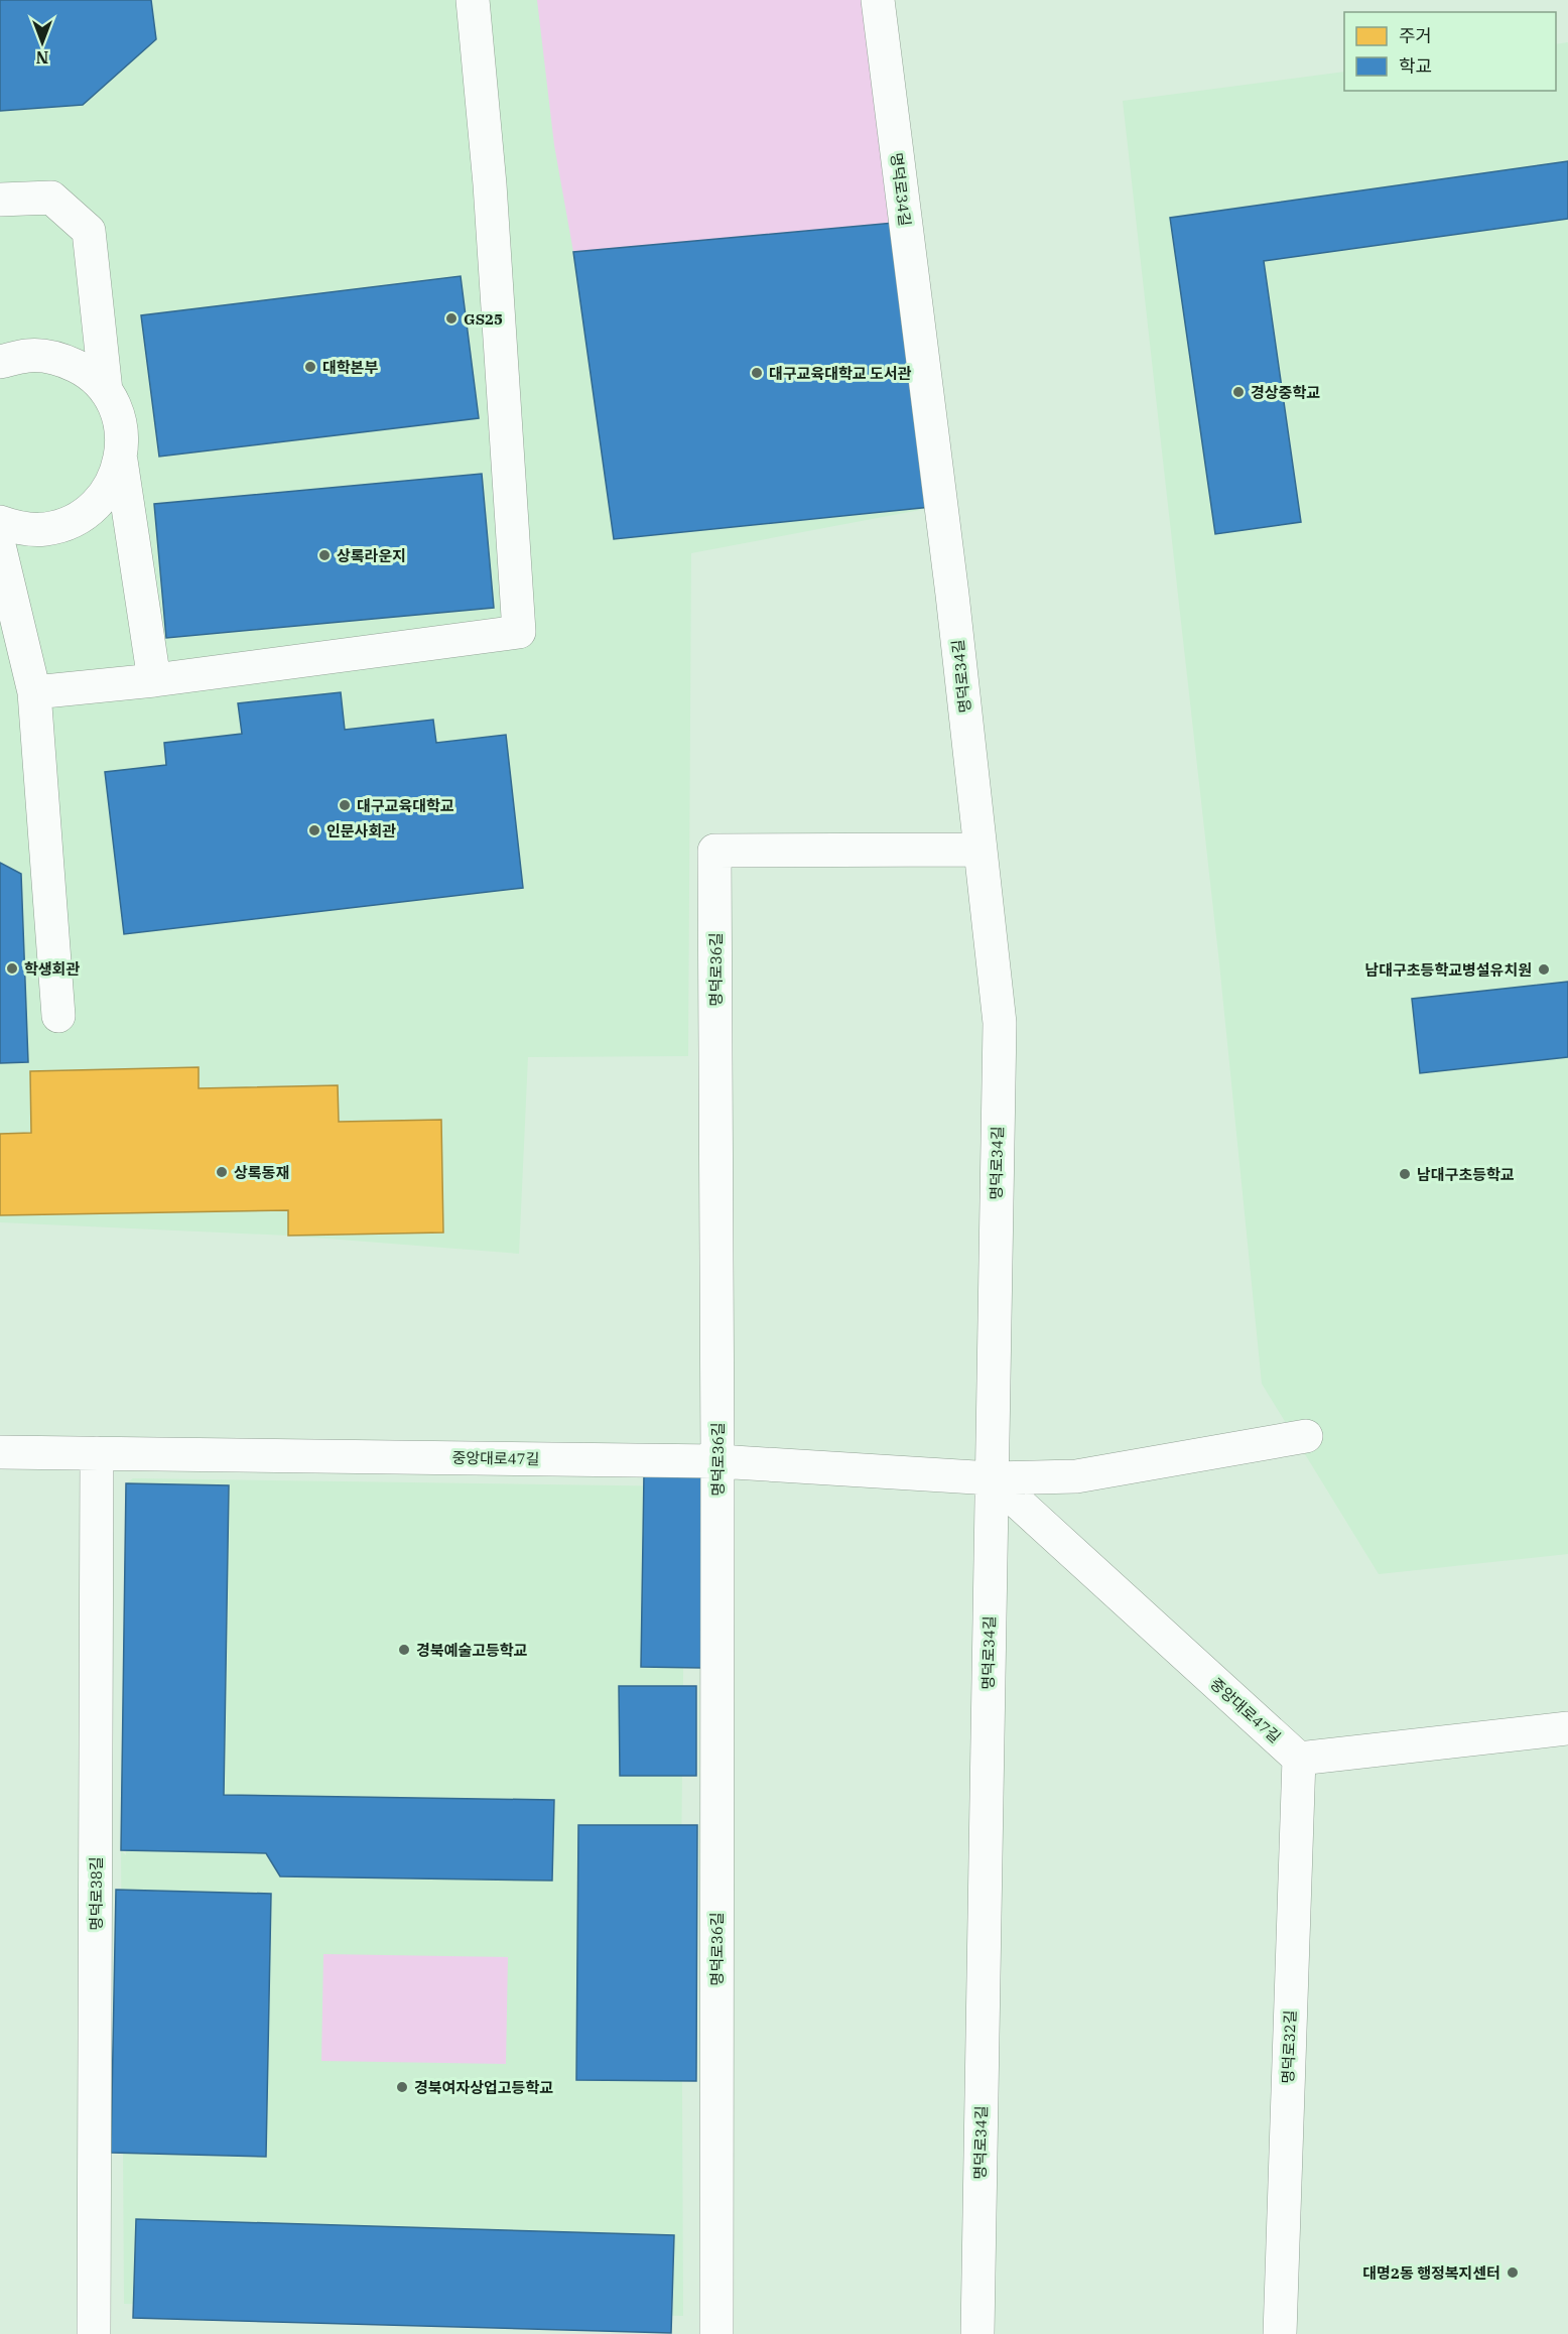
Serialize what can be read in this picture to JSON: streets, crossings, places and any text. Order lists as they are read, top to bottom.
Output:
{
  "streets": {
    "street": [
      "명덕로34길",
      "명덕로36길",
      "중앙대로47길",
      "명덕로38길",
      "명덕로32길"
    ]
  },
  "crossings": [
    ["명덕로34길", "명덕로36길"],
    ["명덕로34길", "중앙대로47길"],
    ["명덕로36길", "중앙대로47길"],
    ["중앙대로47길", "명덕로38길"],
    ["중앙대로47길", "명덕로32길"]
  ],
  "places": [
    "GS25",
    "대학본부",
    "대구교육대학교 도서관",
    "경상중학교",
    "상록라운지",
    "대구교육대학교",
    "인문사회관",
    "학생회관",
    "남대구초등학교병설유치원",
    "상록동재",
    "남대구초등학교",
    "경북예술고등학교",
    "경북여자상업고등학교",
    "대명2동 행정복지센터"
  ],
  "legend": ["주거", "학교"],
  "north": "bottom"
}
